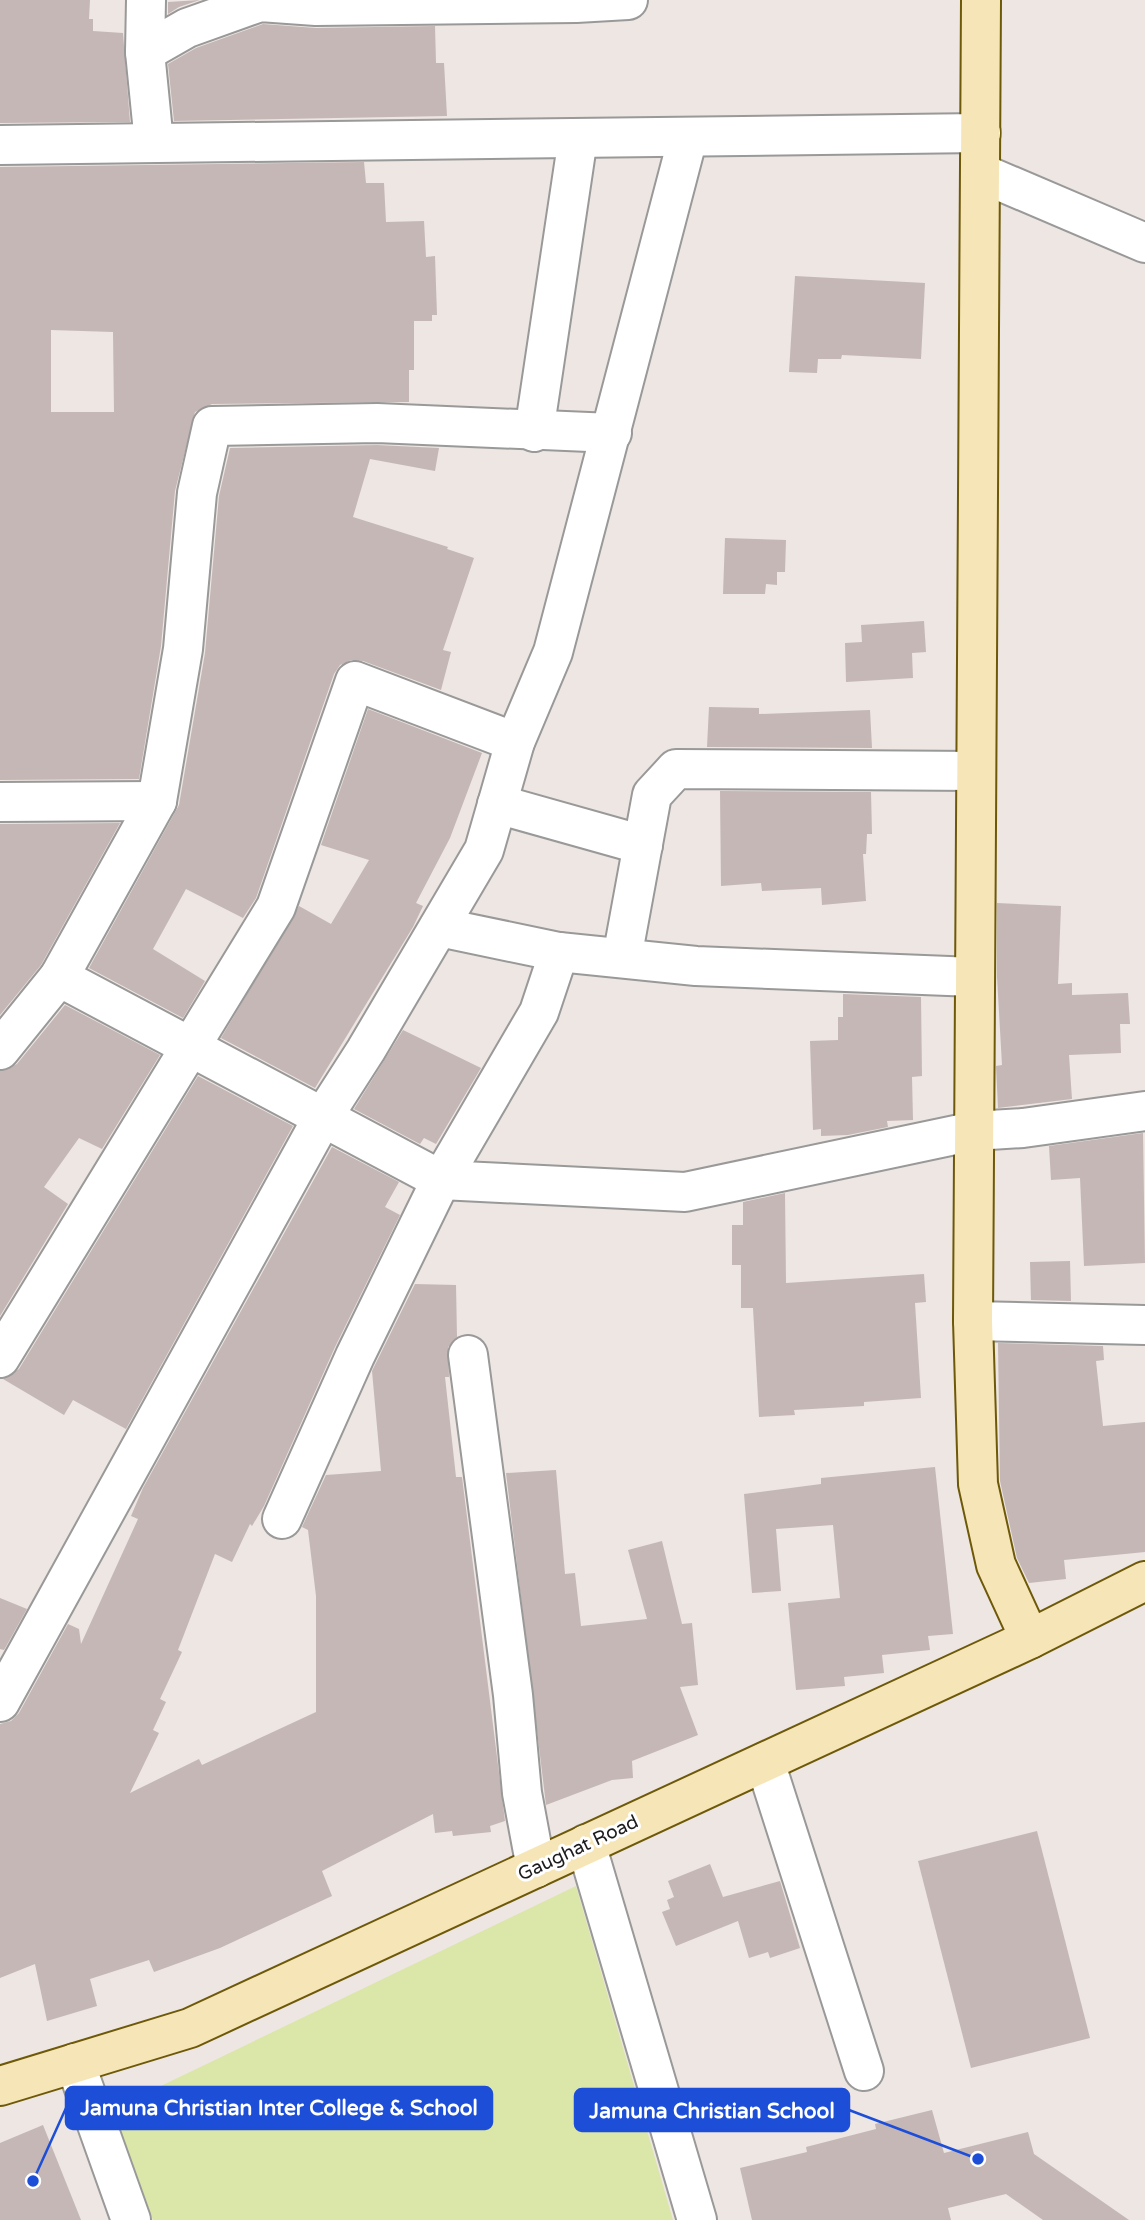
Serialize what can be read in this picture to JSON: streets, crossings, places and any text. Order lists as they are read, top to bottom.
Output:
{
  "streets": {
    "main road": ["Gaughat Road"]
  },
  "places": ["Jamuna Christian School", "Jamuna Christian Inter College & School"]
}
